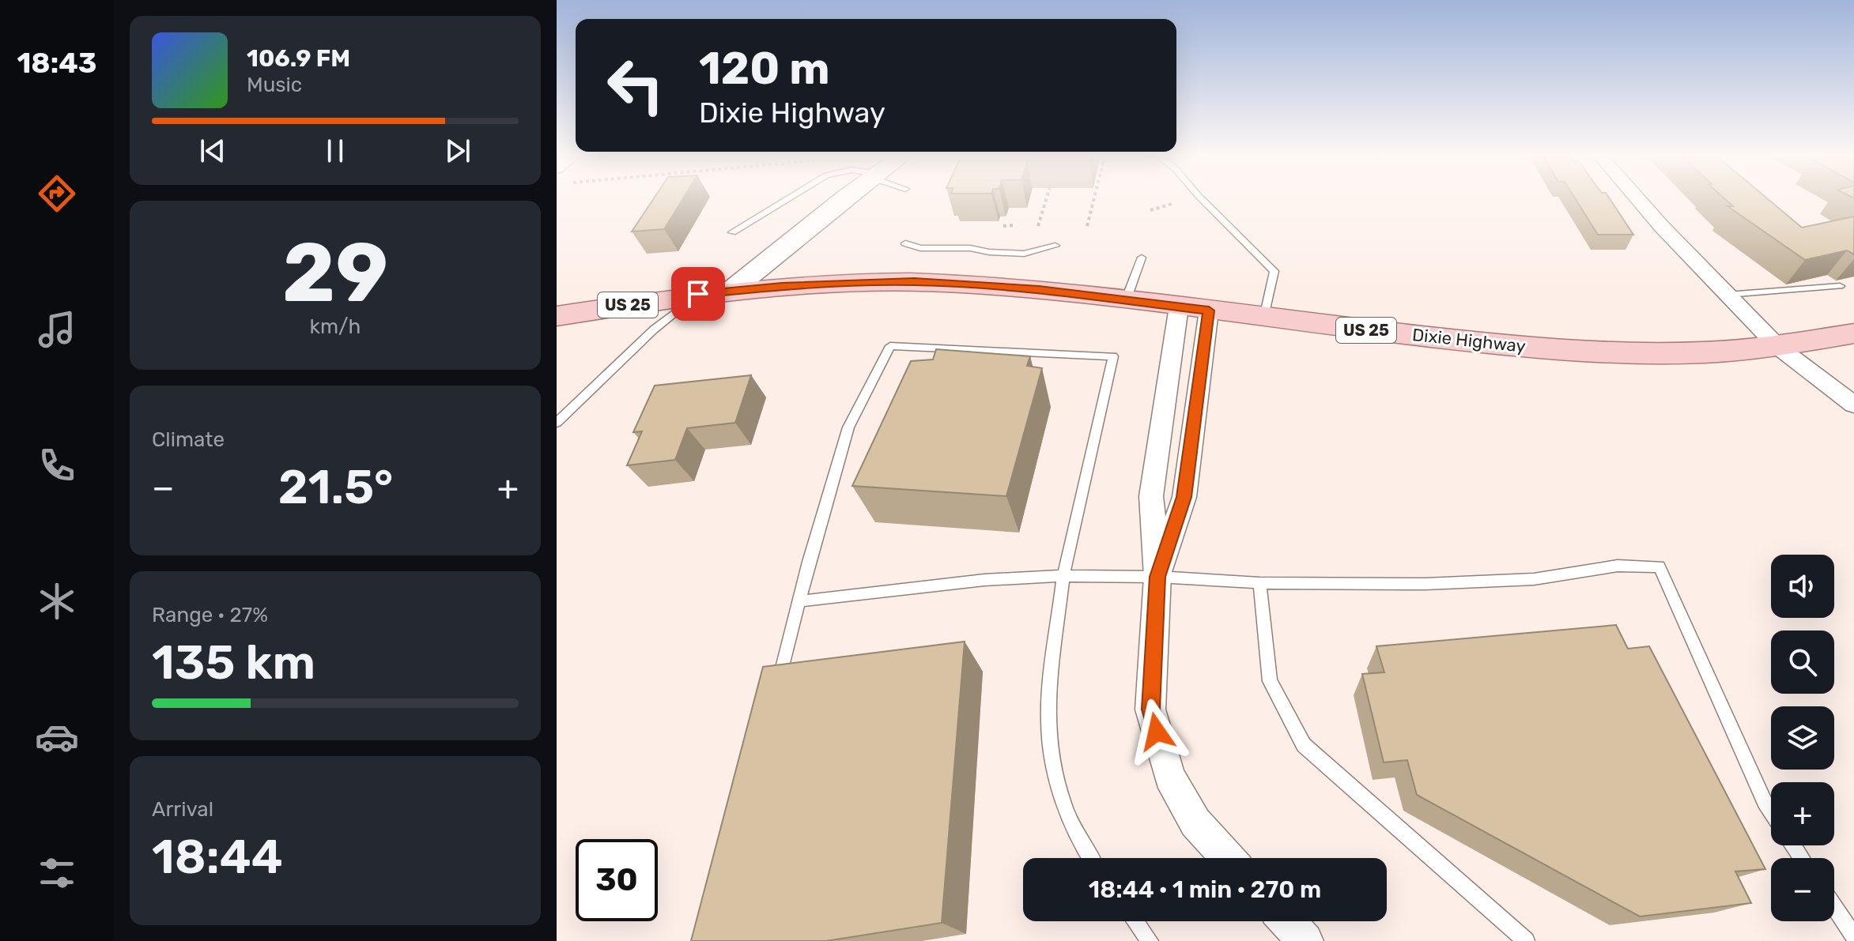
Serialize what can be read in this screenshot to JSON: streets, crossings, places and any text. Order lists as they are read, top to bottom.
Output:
{
  "streets": {
    "main road": ["US 25", "Dixie Highway"]
  },
  "page": {
    "tabs": "18:43",
    "turn": ["120 m", "Dixie Highway"],
    "song": ["106.9 FM", "Music"],
    "tile": [
      ["29", "km/h"],
      "Climate",
      ["Range · 27%", "135 km"],
      ["Arrival", "18:44"]
    ],
    "heat": ["−", "21.5°", "+"],
    "map_buttons": ["+", "−"],
    "limit": "30",
    "trip": "18:44 · 1 min · 270 m"
  }
}
